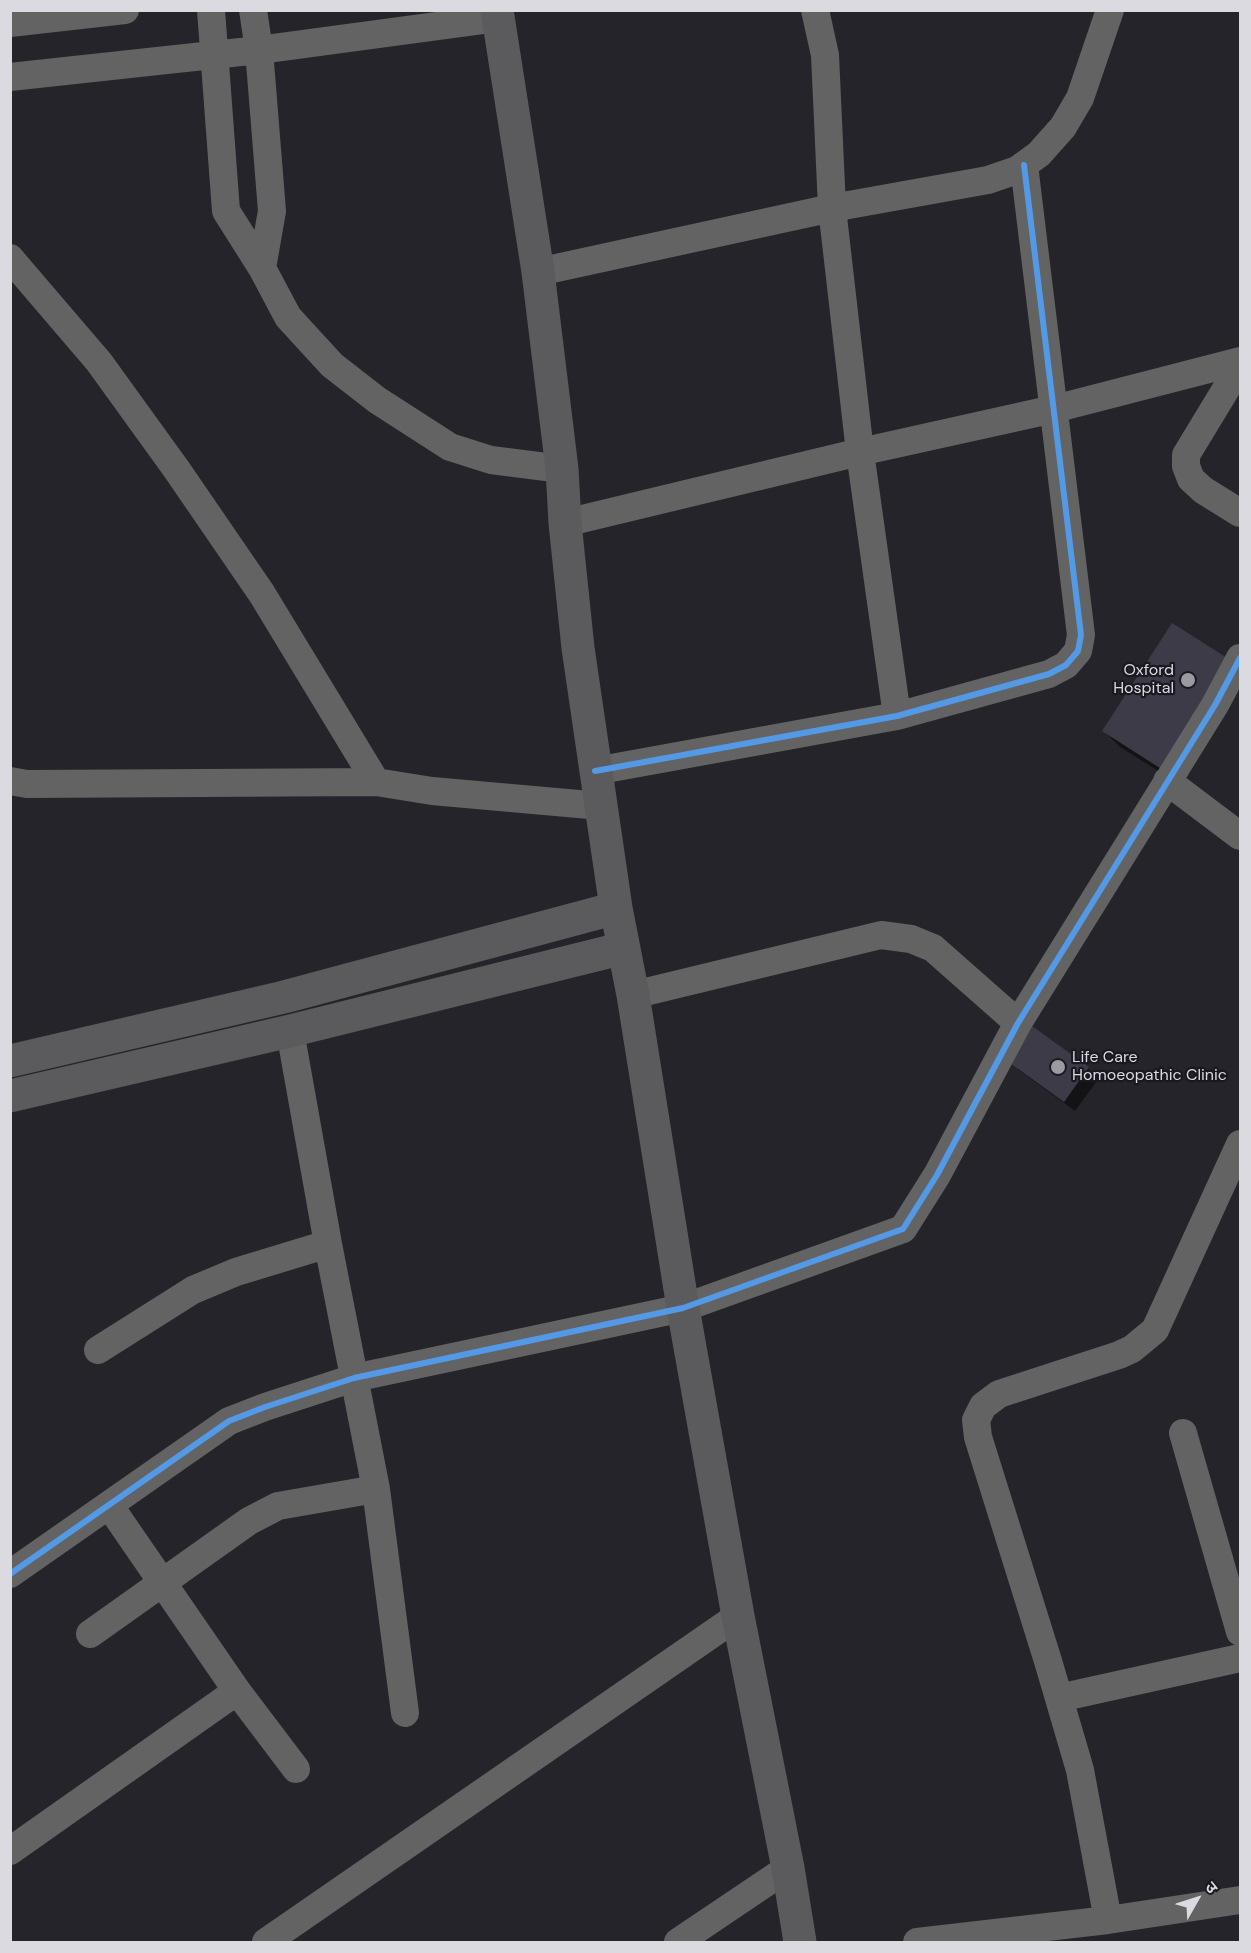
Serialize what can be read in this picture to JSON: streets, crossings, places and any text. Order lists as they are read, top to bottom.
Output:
{
  "places": ["Oxford Hospital", "Life Care Homoeopathic Clinic"],
  "north": "top right"
}
